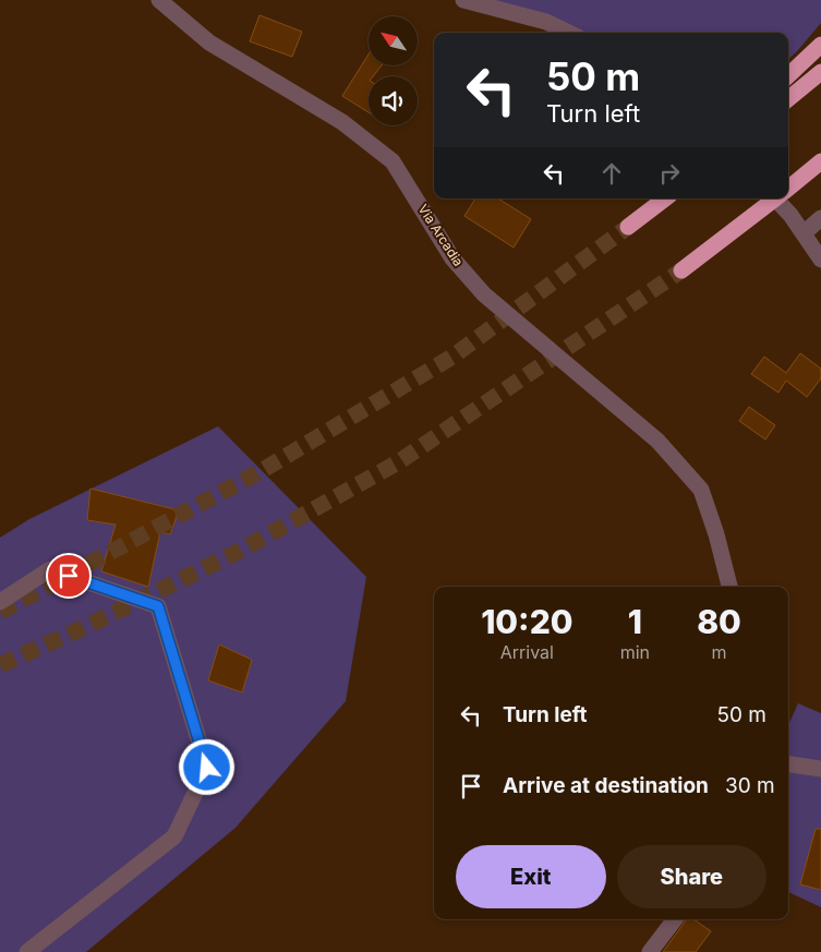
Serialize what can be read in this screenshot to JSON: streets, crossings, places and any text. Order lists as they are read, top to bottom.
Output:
{
  "streets": {
    "street": ["Via Arcadia"]
  },
  "north": "top left",
  "page": {
    "turn": ["50 m", "Turn left"],
    "eta": [
      "10:20",
      "Arrival",
      "1",
      "min",
      "80",
      "m"
    ],
    "list": [
      {
        "name": "Turn left",
        "value": "50 m"
      },
      {
        "name": "Arrive at destination",
        "value": "30 m"
      }
    ],
    "buttons": ["Exit", "Share"]
  }
}
